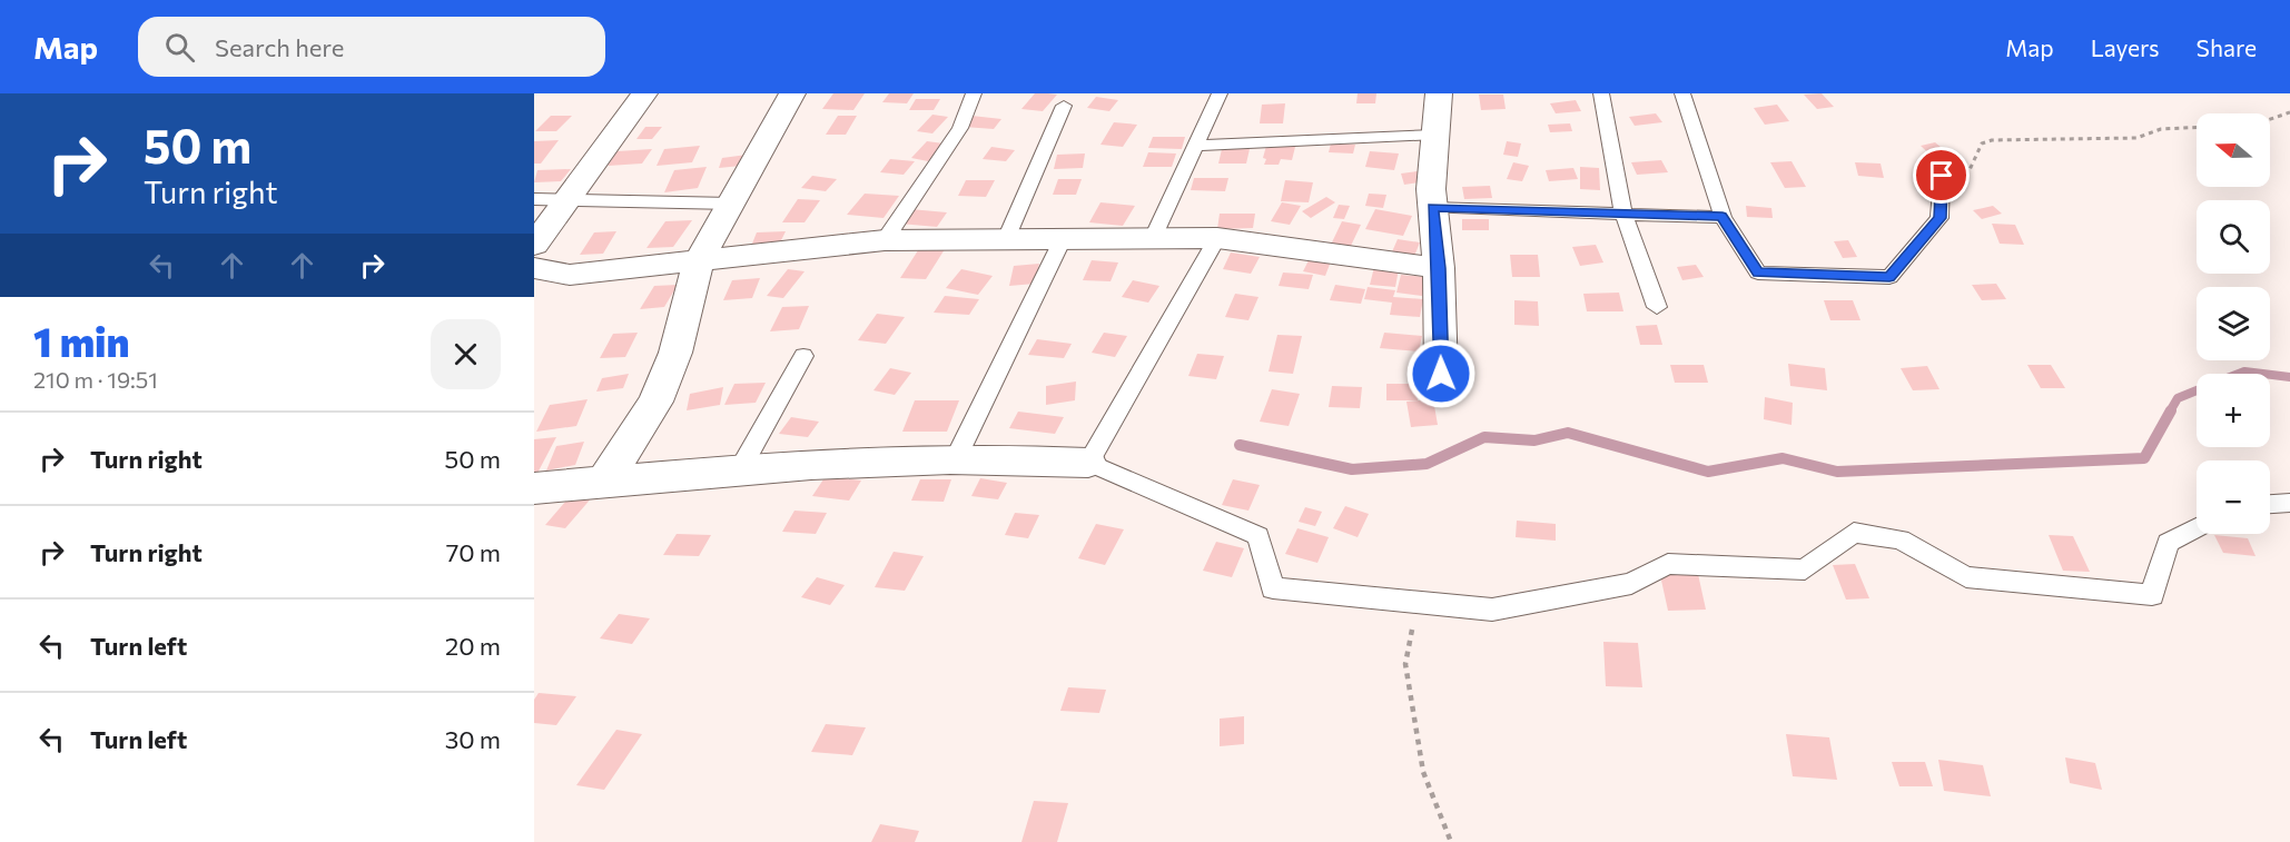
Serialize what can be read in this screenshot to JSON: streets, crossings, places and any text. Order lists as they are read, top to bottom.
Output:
{
  "north": "left",
  "page": {
    "header": "Map",
    "search": "Search here",
    "nav": ["Map", "Layers", "Share"],
    "turn": ["50 m", "Turn right"],
    "map_buttons": ["+", "−"],
    "heading": ["1 min", "210 m · 19:51"],
    "list": [
      {
        "name": "Turn right",
        "value": "50 m"
      },
      {
        "name": "Turn right",
        "value": "70 m"
      },
      {
        "name": "Turn left",
        "value": "20 m"
      },
      {
        "name": "Turn left",
        "value": "30 m"
      }
    ]
  }
}
